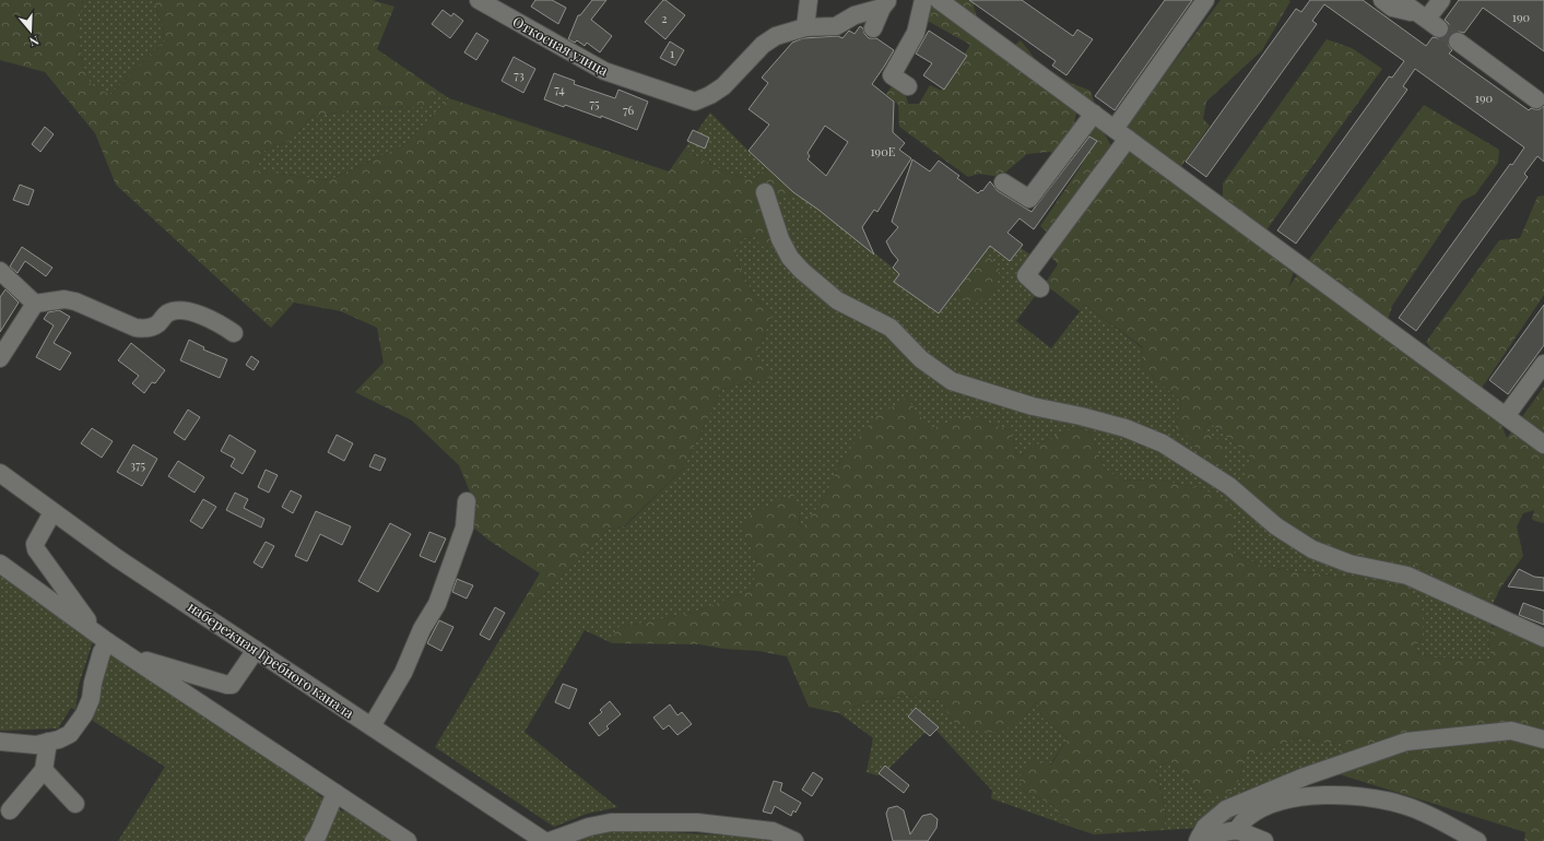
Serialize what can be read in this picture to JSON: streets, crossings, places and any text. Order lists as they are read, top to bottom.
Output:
{
  "streets": {
    "street": ["Откосная улица", "набережная Гребного канала"]
  },
  "house_numbers": [
    "190",
    "2",
    "1",
    "73",
    "74",
    "190",
    "75",
    "76",
    "190Е",
    "375"
  ],
  "north": "bottom"
}
